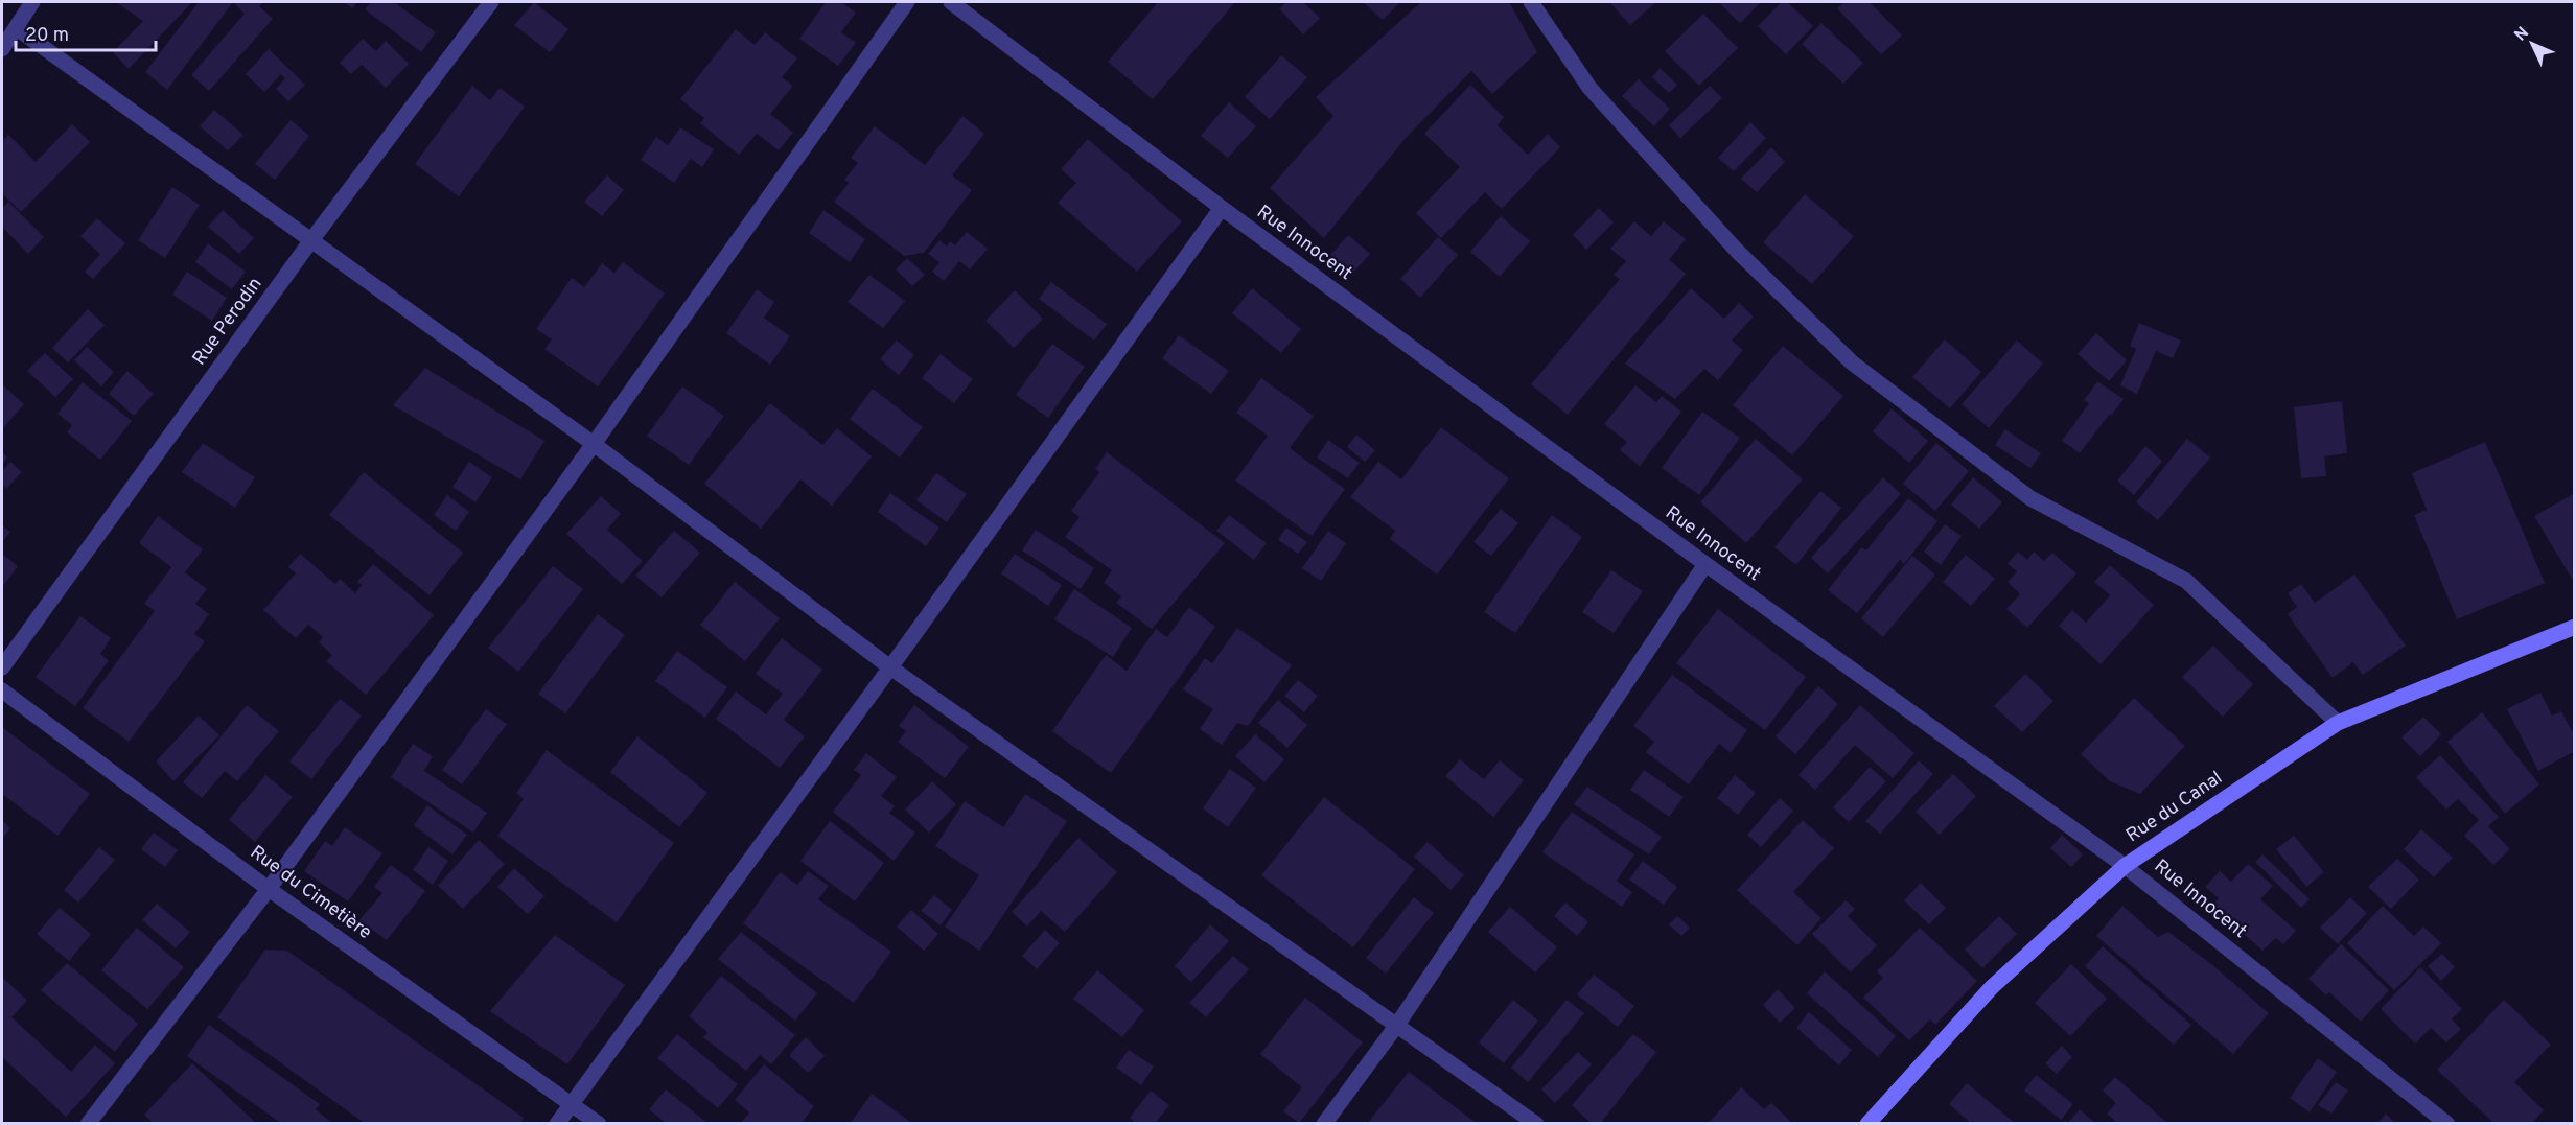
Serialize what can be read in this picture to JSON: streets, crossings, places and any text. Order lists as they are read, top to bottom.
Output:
{
  "streets": {
    "street": [
      "Rue Innocent",
      "Rue Perodin",
      "Rue du Canal",
      "Rue du Cimetière"
    ]
  },
  "crossings": [
    ["Rue Innocent", "Rue du Canal"]
  ],
  "scale_bar": "20 m",
  "north": "top left"
}
